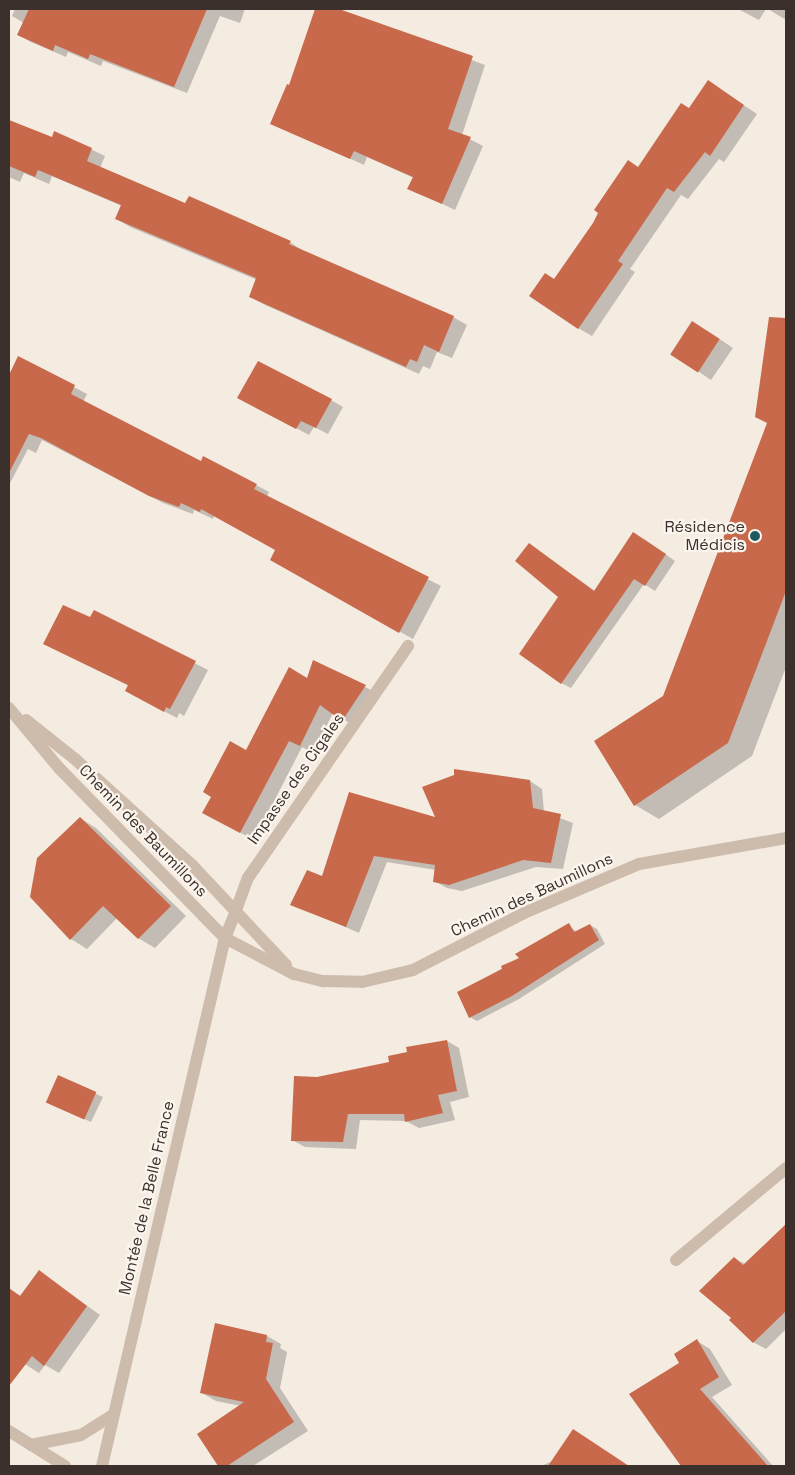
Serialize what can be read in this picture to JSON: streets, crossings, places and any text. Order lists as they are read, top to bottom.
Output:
{
  "streets": {
    "street": ["Impasse des Cigales", "Chemin des Baumillons", "Montée de la Belle France"]
  },
  "crossings": [
    ["Impasse des Cigales", "Chemin des Baumillons"],
    ["Impasse des Cigales", "Montée de la Belle France"],
    ["Chemin des Baumillons", "Montée de la Belle France"]
  ],
  "places": ["Résidence Médicis"]
}
